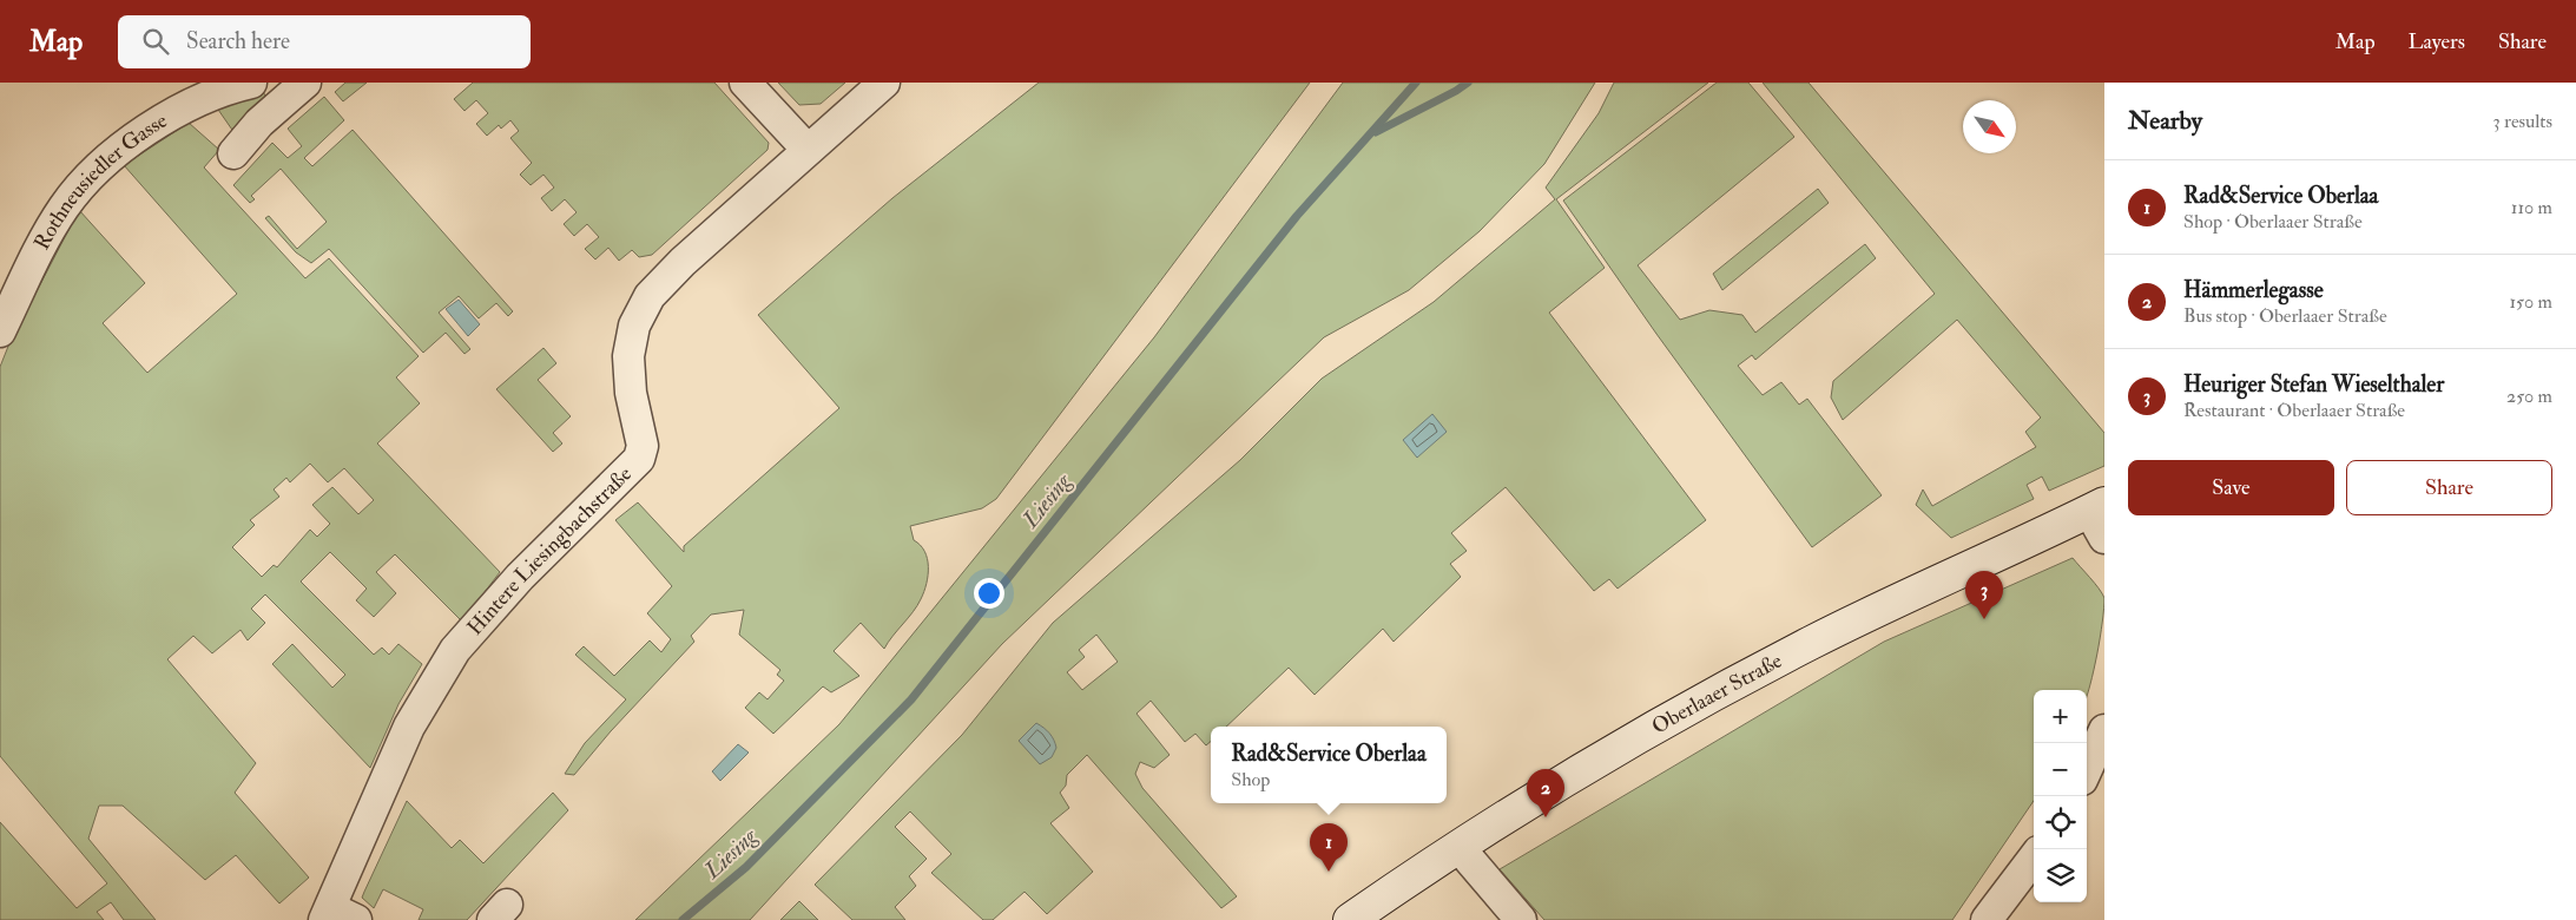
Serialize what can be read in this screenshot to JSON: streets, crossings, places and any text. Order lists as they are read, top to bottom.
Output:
{
  "streets": {
    "main road": ["Oberlaaer Straße"],
    "street": ["Rothneusiedler Gasse", "Hintere Liesingbachstraße"]
  },
  "water": ["Liesing"],
  "north": "bottom right",
  "page": {
    "header": "Map",
    "search": "Search here",
    "nav": ["Map", "Layers", "Share"],
    "heading": ["Nearby", "3 results"],
    "list": [
      {
        "mark": "1",
        "name": "Rad&Service Oberlaa",
        "note": "Shop · Oberlaaer Straße",
        "value": "110 m"
      },
      {
        "mark": "2",
        "name": "Hämmerlegasse",
        "note": "Bus stop · Oberlaaer Straße",
        "value": "150 m"
      },
      {
        "mark": "3",
        "name": "Heuriger Stefan Wieselthaler",
        "note": "Restaurant · Oberlaaer Straße",
        "value": "250 m"
      }
    ],
    "buttons": ["Save", "Share"],
    "pins": ["3", "2", "1"],
    "map_buttons": ["+", "−"],
    "popup": ["Rad&Service Oberlaa", "Shop"]
  }
}
